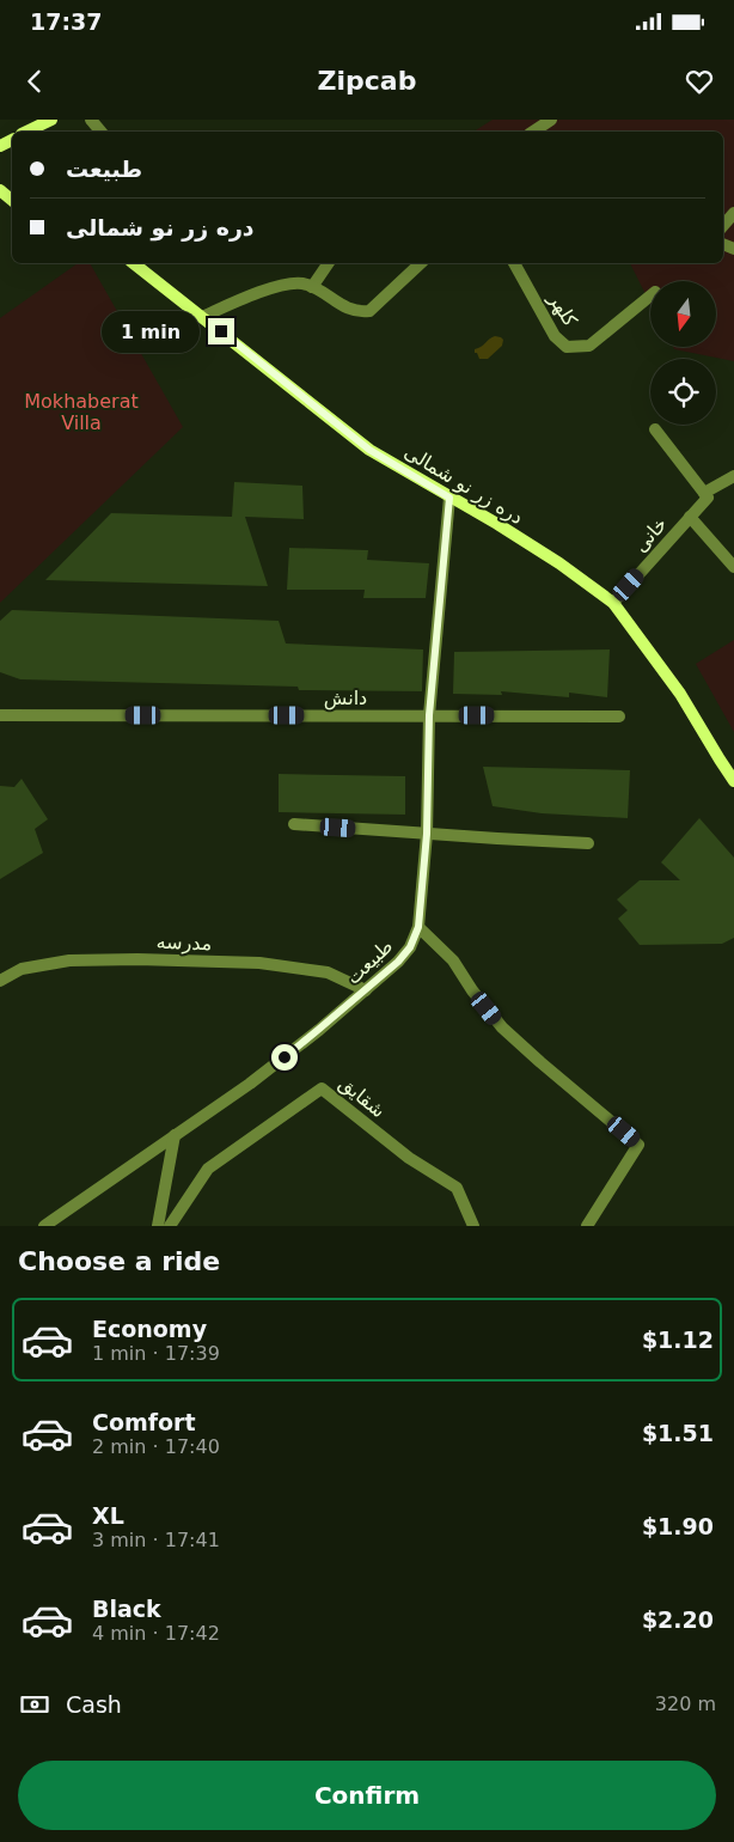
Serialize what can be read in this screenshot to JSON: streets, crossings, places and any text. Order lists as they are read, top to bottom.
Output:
{
  "streets": {
    "street": [
      "کلهر",
      "دره زر نو شمالی",
      "خانی",
      "دانش",
      "مدرسه",
      "طبیعت",
      "شقایق"
    ]
  },
  "crossings": [
    ["دره زر نو شمالی", "خانی"],
    ["دره زر نو شمالی", "طبیعت"],
    ["دانش", "طبیعت"],
    ["مدرسه", "طبیعت"]
  ],
  "parks": ["Mokhaberat Villa"],
  "north": "bottom",
  "page": {
    "status": "17:37",
    "header": "Zipcab",
    "banner": ["طبیعت", "دره زر نو شمالی"],
    "bubble": "1 min",
    "heading": "Choose a ride",
    "list": [
      {
        "name": "Economy",
        "note": "1 min · 17:39",
        "value": "$1.12"
      },
      {
        "name": "Comfort",
        "note": "2 min · 17:40",
        "value": "$1.51"
      },
      {
        "name": "XL",
        "note": "3 min · 17:41",
        "value": "$1.90"
      },
      {
        "name": "Black",
        "note": "4 min · 17:42",
        "value": "$2.20"
      }
    ],
    "pay": ["Cash", "320 m"],
    "buttons": "Confirm"
  }
}
